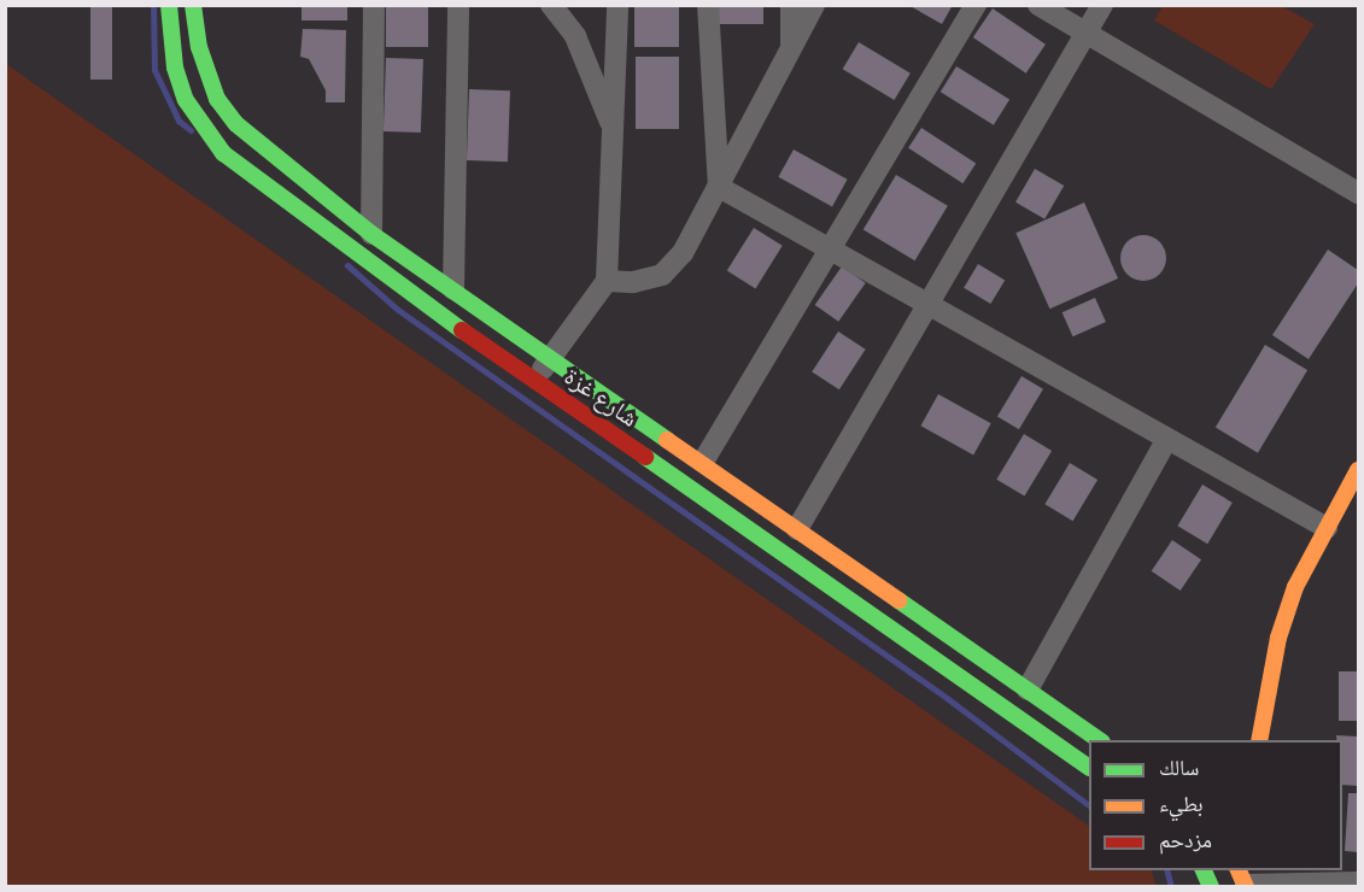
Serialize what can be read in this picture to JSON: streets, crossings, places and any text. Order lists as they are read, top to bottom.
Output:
{
  "streets": {
    "main road": ["شارع غزة"]
  },
  "legend": ["سالك", "بطيء", "مزدحم"]
}
